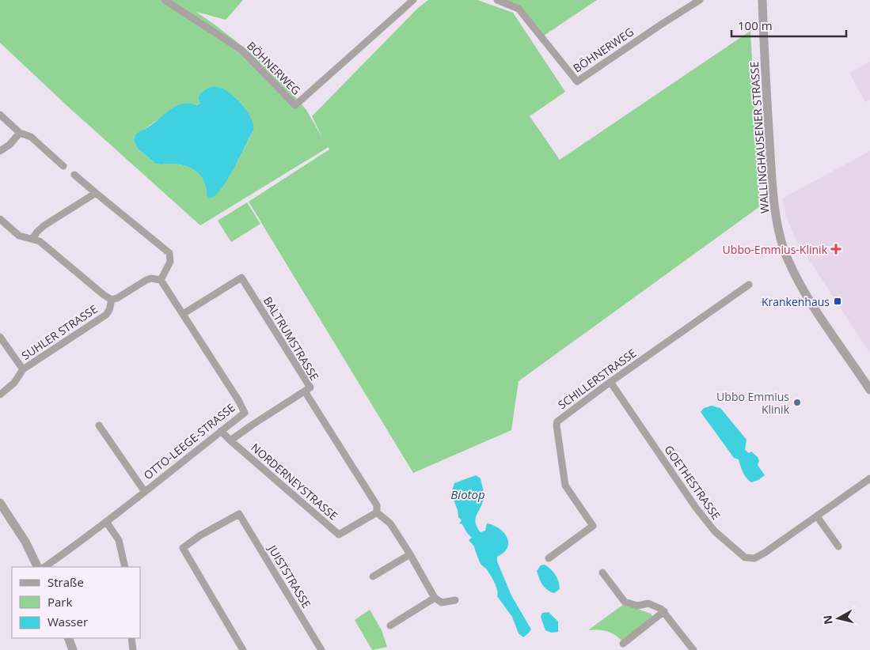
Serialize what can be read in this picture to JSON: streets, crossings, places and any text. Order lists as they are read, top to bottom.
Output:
{
  "streets": {
    "street": [
      "BÖHNERWEG",
      "WALLINGHAUSENER STRASSE",
      "SUHLER STRASSE",
      "BALTRUMSTRASSE",
      "SCHILLERSTRASSE",
      "OTTO-LEEGE-STRASSE",
      "NORDERNEYSTRASSE",
      "GOETHESTRASSE",
      "JUISTSTRASSE"
    ]
  },
  "crossings": [
    ["BALTRUMSTRASSE", "OTTO-LEEGE-STRASSE"],
    ["BALTRUMSTRASSE", "NORDERNEYSTRASSE"],
    ["SCHILLERSTRASSE", "GOETHESTRASSE"],
    ["OTTO-LEEGE-STRASSE", "NORDERNEYSTRASSE"]
  ],
  "water": ["Biotop"],
  "places": {
    "health": ["Ubbo-Emmius-Klinik"],
    "transit": ["Krankenhaus"],
    "other": ["Ubbo Emmius Klinik"]
  },
  "legend": ["Straße", "Park", "Wasser"],
  "scale_bar": "100 m",
  "north": "left"
}
